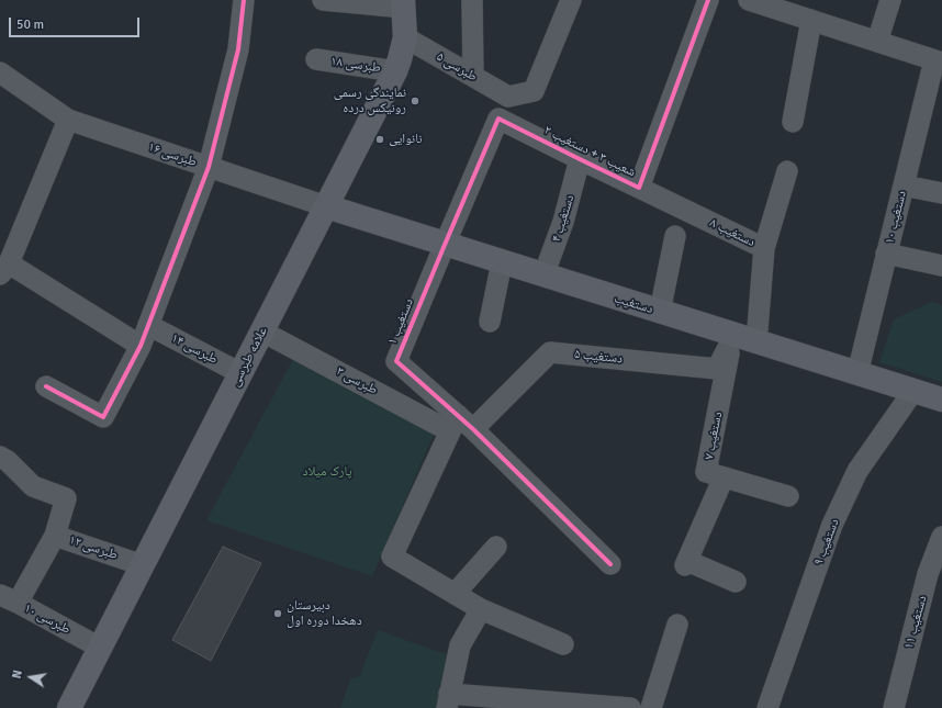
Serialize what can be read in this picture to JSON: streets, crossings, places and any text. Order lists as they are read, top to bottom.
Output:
{
  "streets": {
    "main road": ["دستغیب", "علامه طبرسی"],
    "street": [
      "طبرسی ۱۸",
      "طبرسی ۵",
      "شعیب ۳ + دستغیب ۲",
      "طبرسی ۱۶",
      "دستغیب ۱۰",
      "دستغیب ۴",
      "دستغیب ۸",
      "دستغیب ۱",
      "طبرسی ۱۴",
      "دستغیب ۵",
      "طبرسی ۳",
      "دستغیب ۷",
      "دستغیب ۹",
      "طبرسی ۱۲",
      "طبرسی ۱۰",
      "دستغیب ۱۱"
    ]
  },
  "crossings": [
    ["طبرسی ۱۸", "علامه طبرسی"],
    ["طبرسی ۵", "علامه طبرسی"],
    ["شعیب ۳ + دستغیب ۲", "دستغیب ۴"],
    ["شعیب ۳ + دستغیب ۲", "دستغیب ۸"],
    ["طبرسی ۱۶", "دستغیب"],
    ["طبرسی ۱۶", "علامه طبرسی"],
    ["دستغیب ۱۰", "دستغیب"],
    ["دستغیب ۴", "دستغیب"],
    ["دستغیب ۸", "دستغیب"],
    ["دستغیب", "دستغیب ۱"],
    ["دستغیب", "علامه طبرسی"],
    ["دستغیب", "دستغیب ۵"],
    ["دستغیب", "دستغیب ۷"],
    ["دستغیب", "دستغیب ۹"],
    ["دستغیب ۱", "دستغیب ۵"],
    ["دستغیب ۱", "طبرسی ۳"],
    ["طبرسی ۱۴", "علامه طبرسی"],
    ["علامه طبرسی", "طبرسی ۳"],
    ["علامه طبرسی", "طبرسی ۱۲"],
    ["علامه طبرسی", "طبرسی ۱۰"],
    ["دستغیب ۵", "دستغیب ۷"],
    ["طبرسی ۱۲", "طبرسی ۱۰"]
  ],
  "parks": ["پارک میلاد"],
  "places": ["نمایندگی رسمی رونیکس درده", "نانوایی", "دبیرستان دهخدا دوره اول"],
  "scale_bar": "50 m",
  "north": "left"
}
